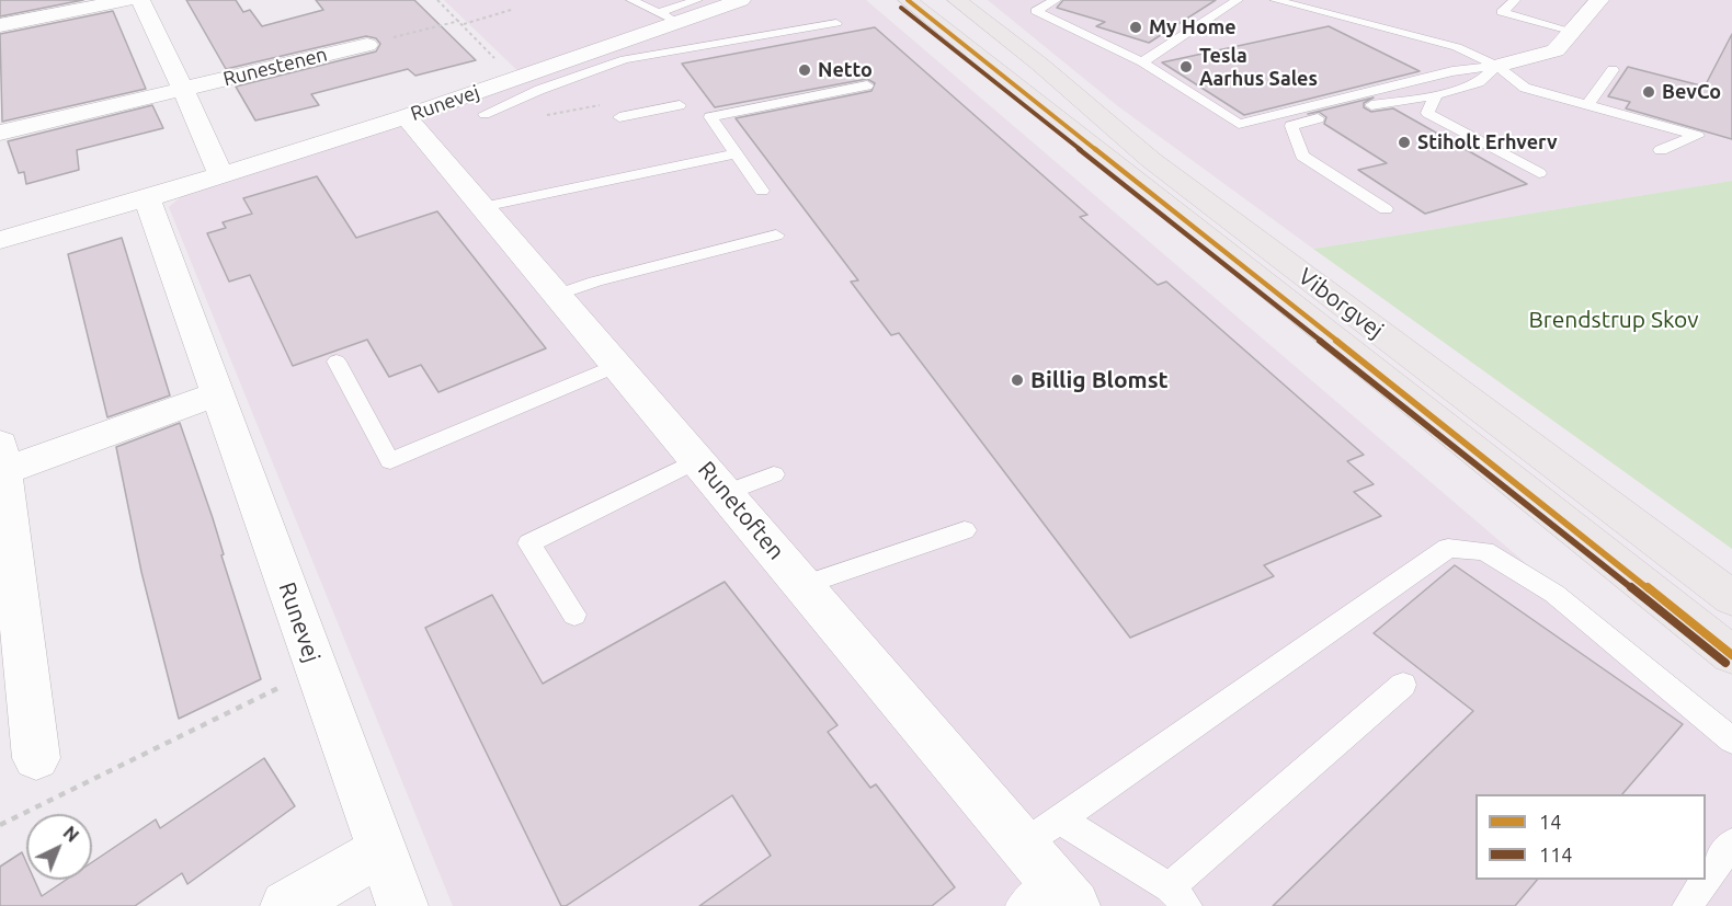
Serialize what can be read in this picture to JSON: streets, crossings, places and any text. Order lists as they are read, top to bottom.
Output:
{
  "streets": {
    "main road": ["Viborgvej"],
    "street": ["Runestenen", "Runevej", "Runetoften"]
  },
  "crossings": [
    ["Runevej", "Runetoften"]
  ],
  "parks": ["Brendstrup Skov"],
  "places": [
    "My Home",
    "Tesla Aarhus Sales",
    "Netto",
    "BevCo",
    "Stiholt Erhverv",
    "Billig Blomst"
  ],
  "lines": ["transit line 14", "transit line 114"],
  "legend": ["14", "114"],
  "north": "top right"
}
